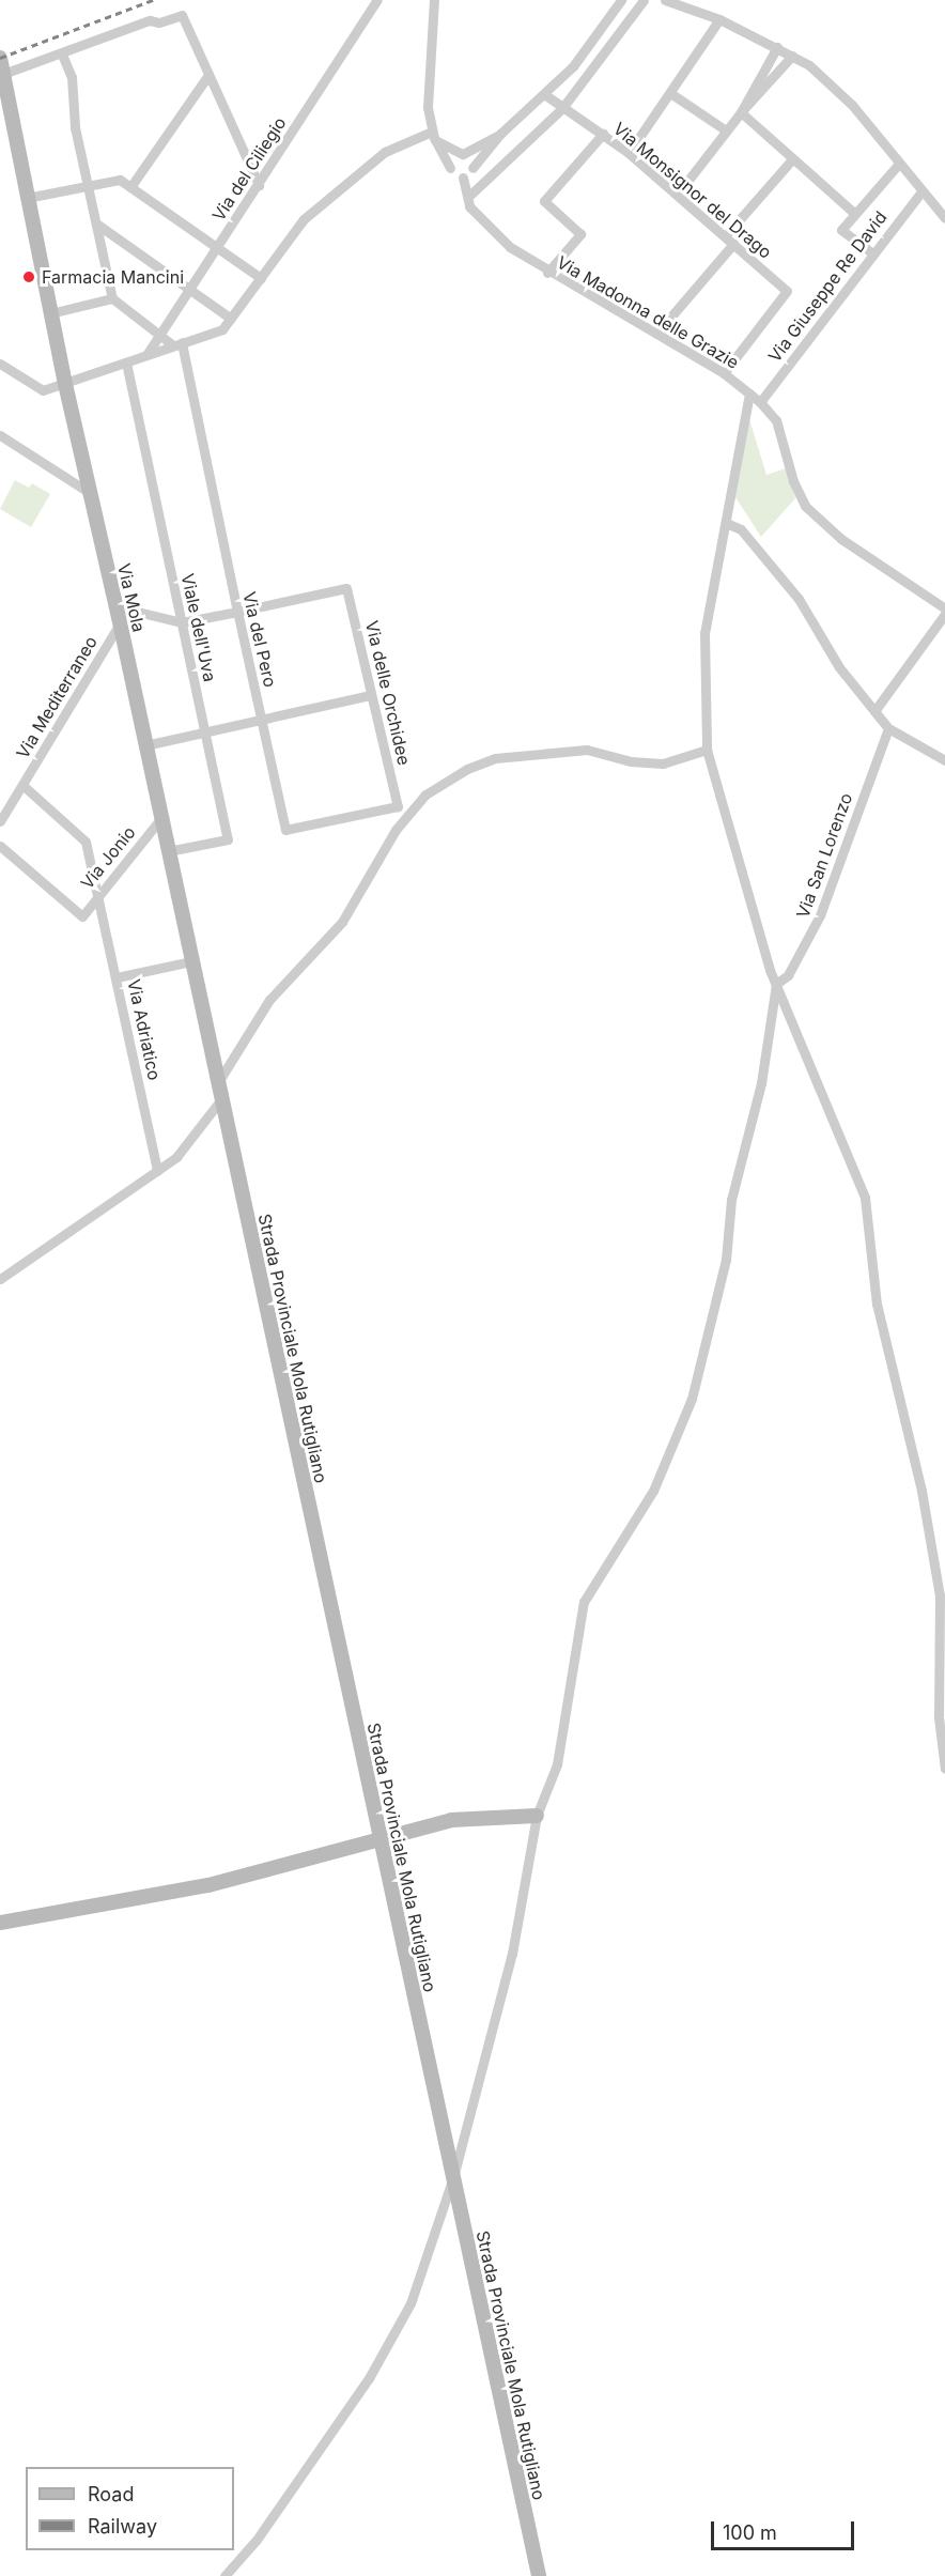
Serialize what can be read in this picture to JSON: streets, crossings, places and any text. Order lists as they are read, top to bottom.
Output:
{
  "streets": {
    "main road": ["Via Mola", "Strada Provinciale Mola Rutigliano"],
    "street": [
      "Via del Ciliegio",
      "Via Monsignor del Drago",
      "Via Giuseppe Re David",
      "Via Madonna delle Grazie",
      "Viale dell'Uva",
      "Via del Pero",
      "Via delle Orchidee",
      "Via Mediterraneo",
      "Via San Lorenzo",
      "Via Jonio",
      "Via Adriatico"
    ]
  },
  "crossings": [
    ["Via Monsignor del Drago", "Via Madonna delle Grazie"],
    ["Via Giuseppe Re David", "Via Madonna delle Grazie"],
    ["Via Mola", "Viale dell'Uva"],
    ["Via Mola", "Via Mediterraneo"],
    ["Via Mola", "Via Jonio"],
    ["Via Mola", "Strada Provinciale Mola Rutigliano"],
    ["Via del Pero", "Via delle Orchidee"],
    ["Via Mediterraneo", "Via Adriatico"],
    ["Via Jonio", "Via Adriatico"]
  ],
  "places": ["Farmacia Mancini"],
  "legend": ["Road", "Railway"],
  "scale_bar": "100 m"
}
